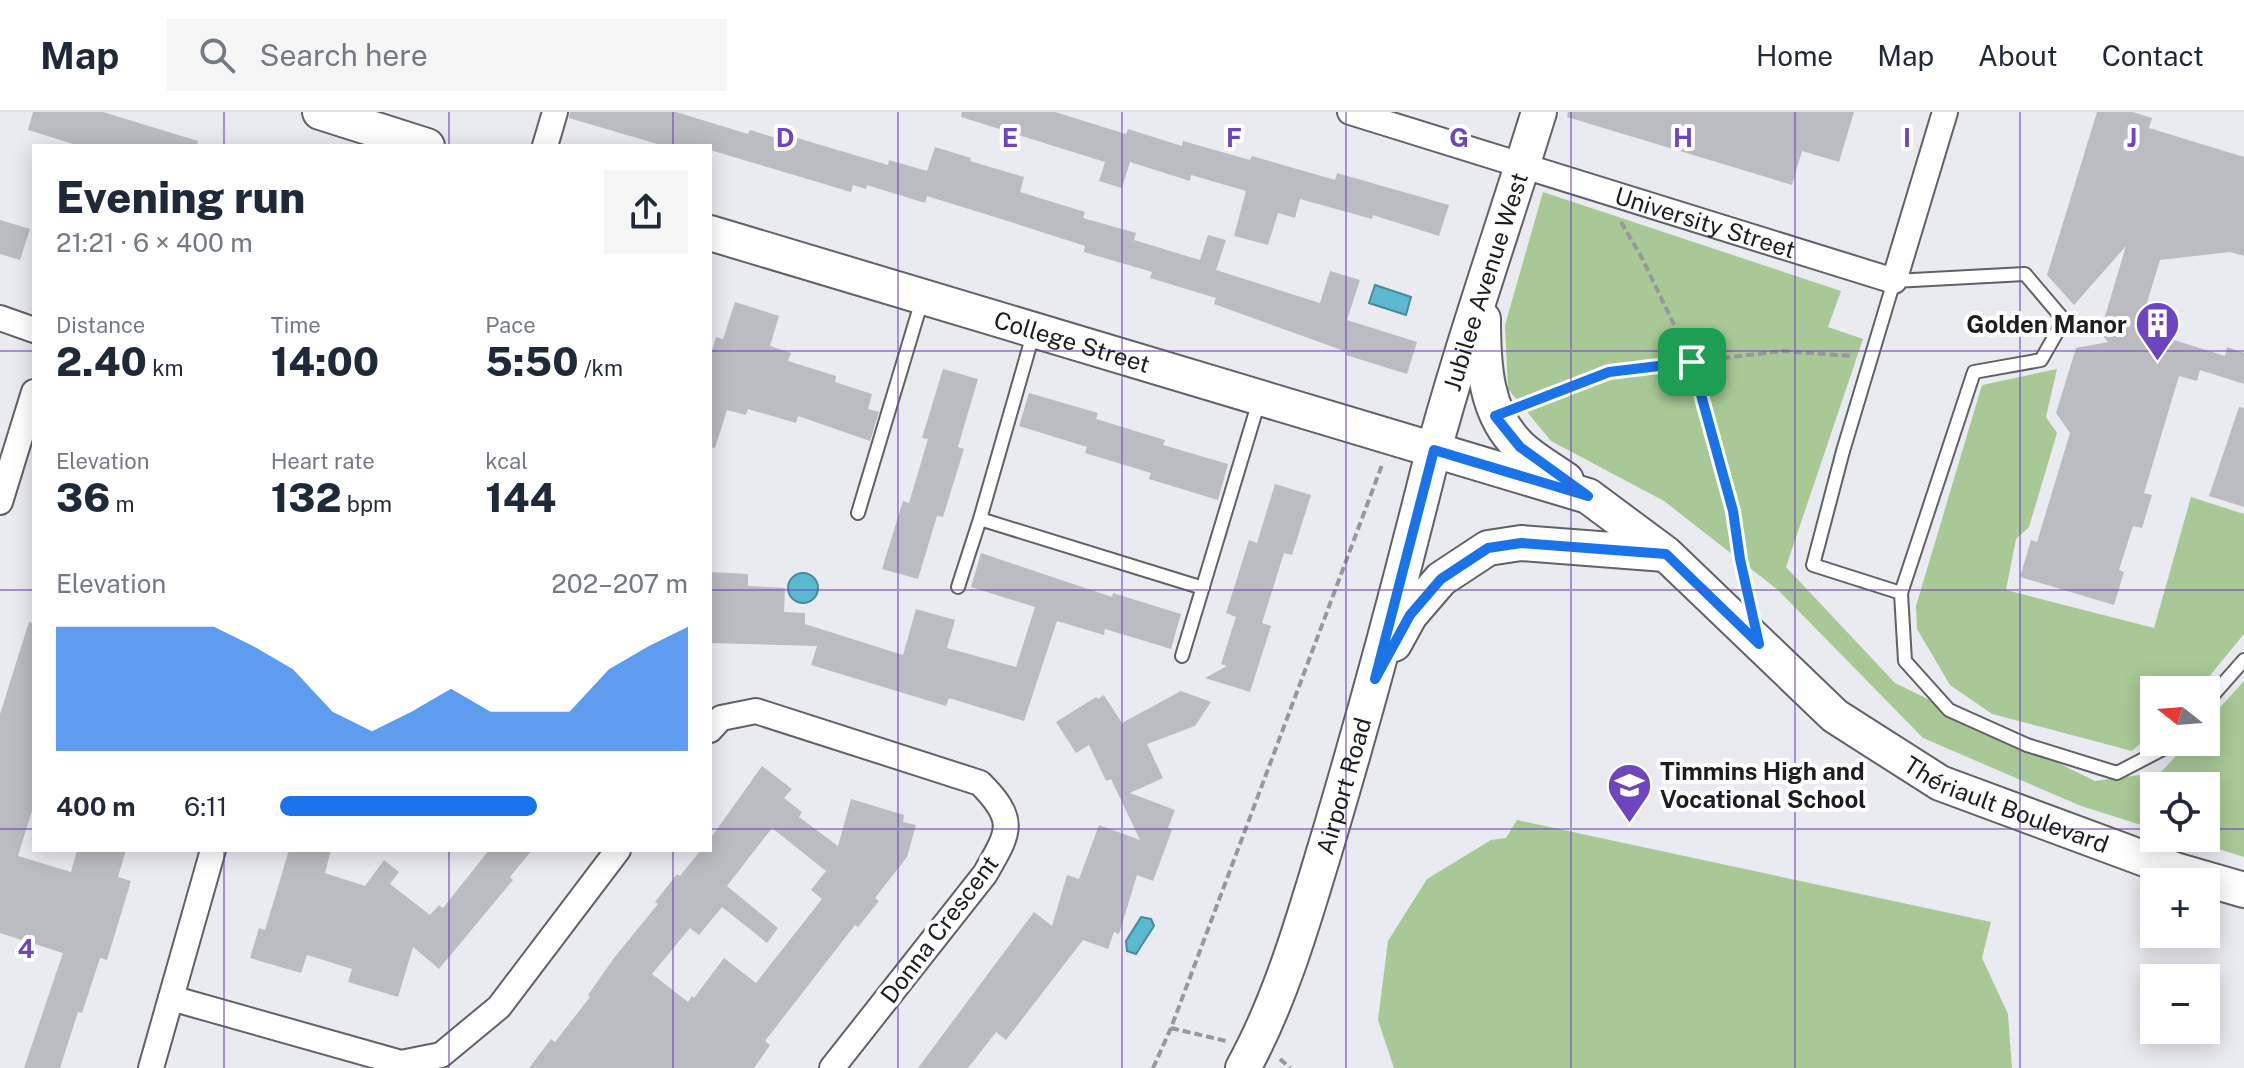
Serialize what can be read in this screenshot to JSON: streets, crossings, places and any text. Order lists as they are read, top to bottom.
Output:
{
  "streets": {
    "main road": [
      "Jubilee Avenue West",
      "College Street",
      "Airport Road",
      "Thériault Boulevard"
    ],
    "street": ["University Street", "Donna Crescent"]
  },
  "crossings": [
    ["University Street", "Jubilee Avenue West"],
    ["Jubilee Avenue West", "College Street"],
    ["Jubilee Avenue West", "Airport Road"],
    ["Jubilee Avenue West", "Thériault Boulevard"],
    ["College Street", "Airport Road"],
    ["College Street", "Thériault Boulevard"],
    ["Airport Road", "Thériault Boulevard"]
  ],
  "places": {
    "building": ["Golden Manor"],
    "school or university": ["Timmins High and Vocational School"]
  },
  "north": "left",
  "page": {
    "header": "Map",
    "search": "Search here",
    "nav": [
      "Home",
      "Map",
      "About",
      "Contact"
    ],
    "heading": ["Evening run", "21:21 · 6 × 400 m"],
    "stats": [
      ["Distance", "2.40 km"],
      ["Time", "14:00"],
      ["Pace", "5:50 /km"],
      ["Elevation", "36 m"],
      ["Heart rate", "132 bpm"],
      ["kcal", "144"]
    ],
    "chart": ["Elevation", "202–207 m"],
    "map_buttons": ["+", "−"],
    "list": [
      {
        "name": "400 m",
        "note": "6:11"
      }
    ]
  },
  "grid": {
    "columns": [
      "D",
      "E",
      "F",
      "G",
      "H",
      "I",
      "J"
    ],
    "rows": ["4"]
  }
}
